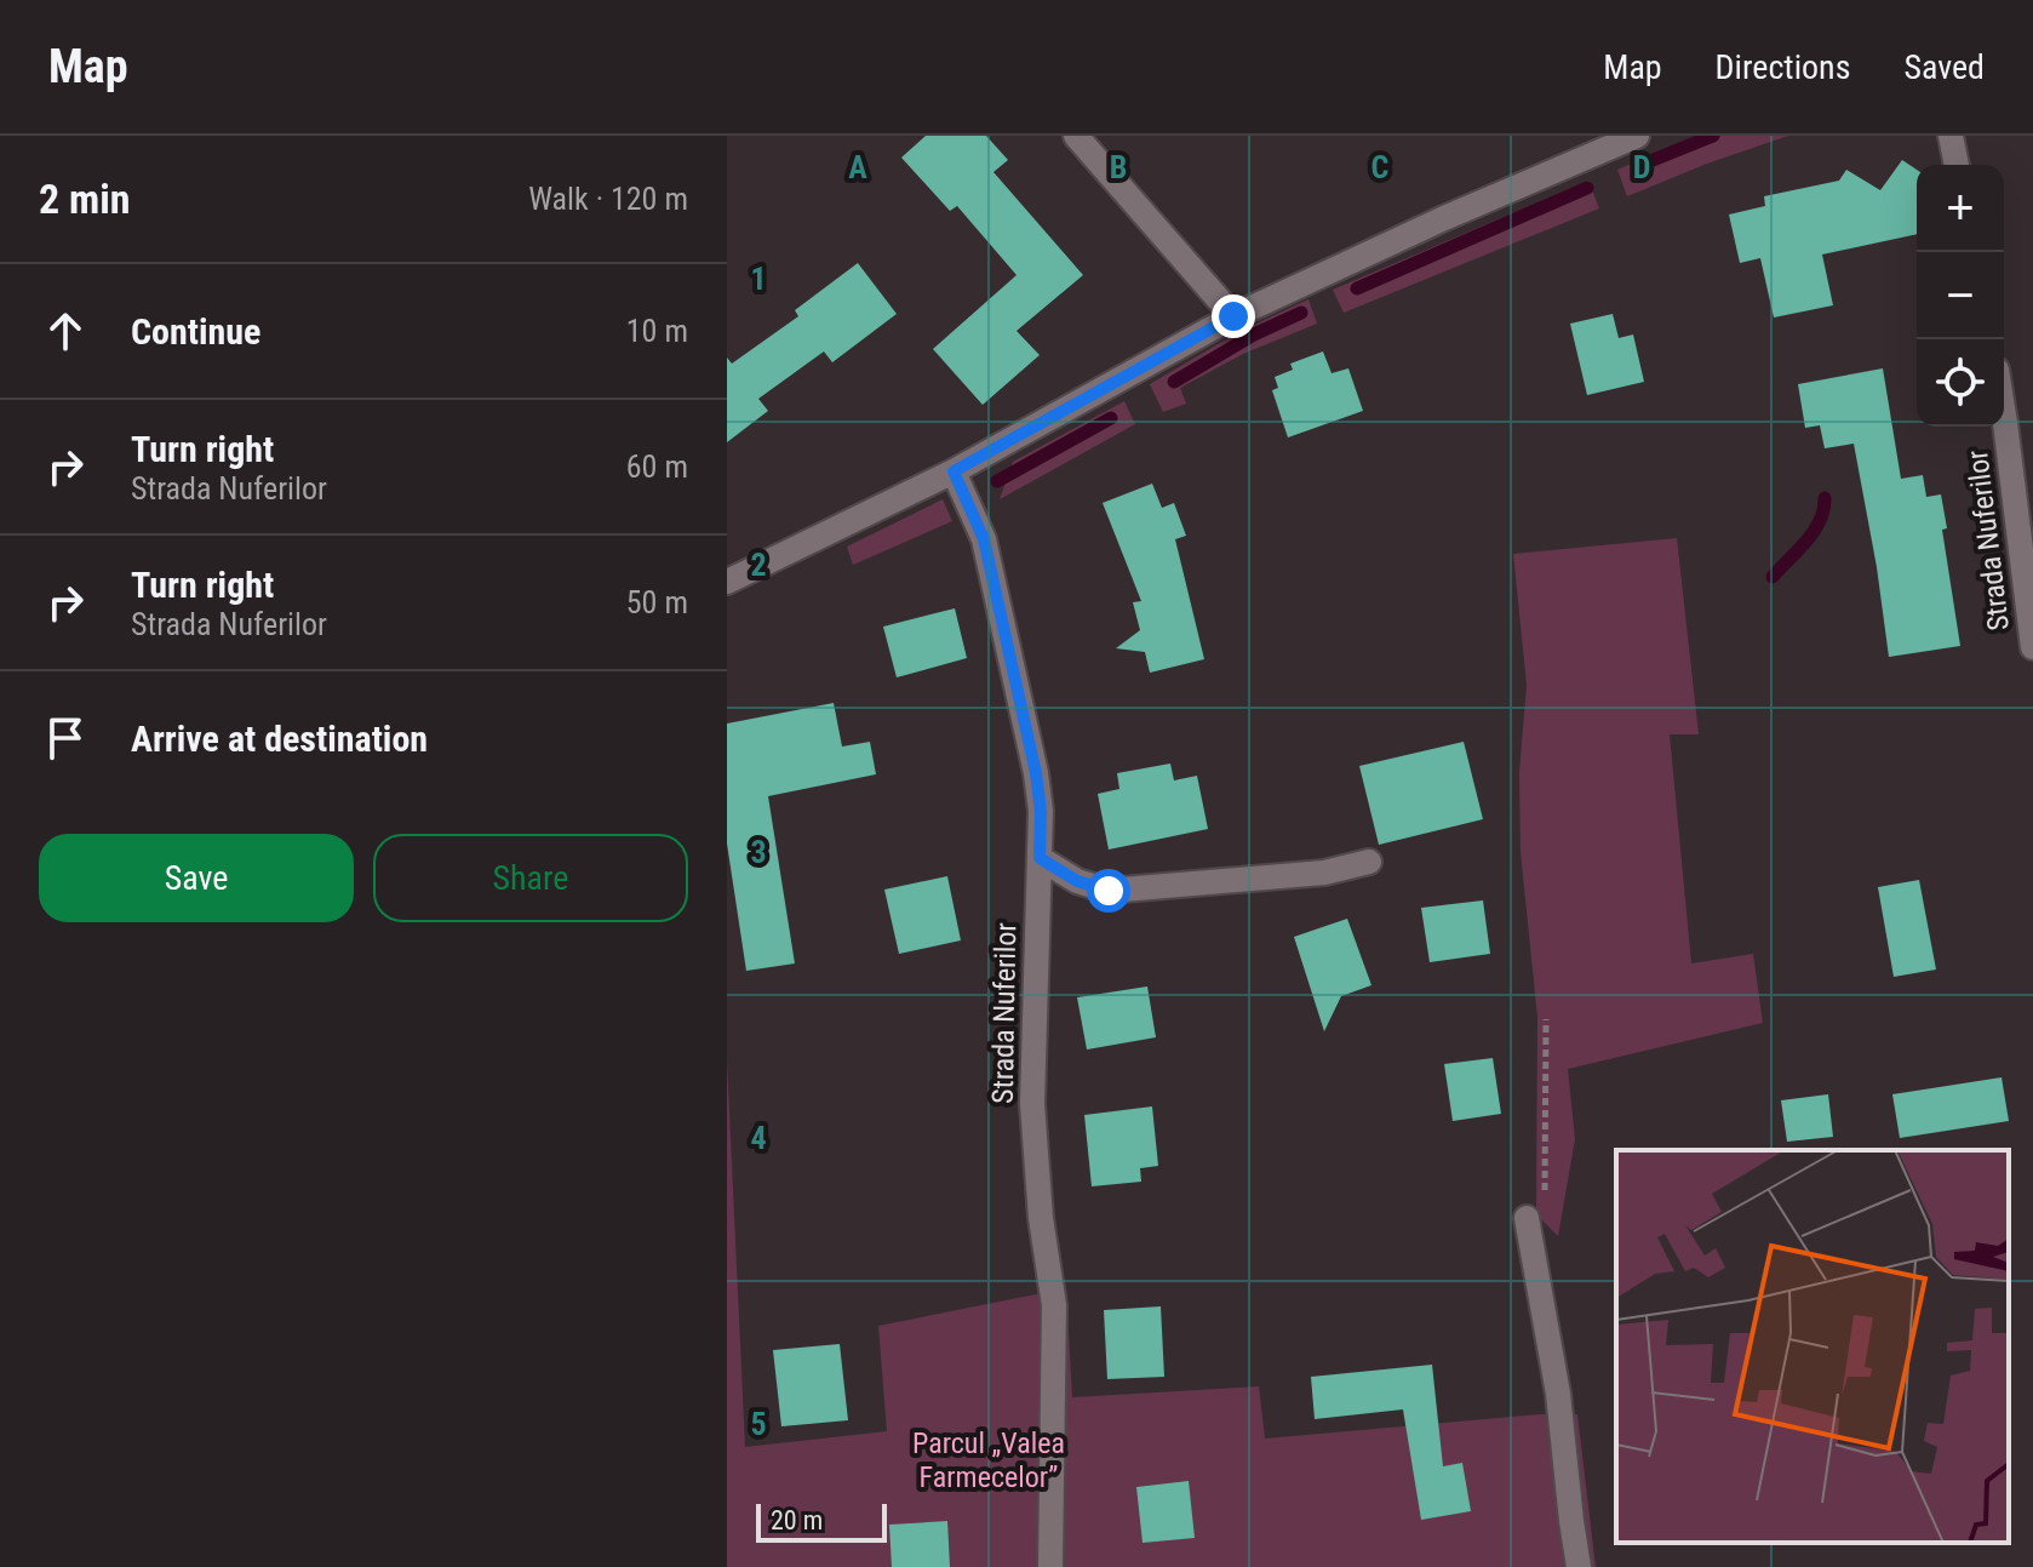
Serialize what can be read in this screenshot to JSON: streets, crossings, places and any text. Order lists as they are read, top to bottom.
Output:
{
  "streets": {
    "street": ["Strada Nuferilor"]
  },
  "parks": ["Parcul „Valea Farmecelor”"],
  "scale_bar": "20 m",
  "page": {
    "header": "Map",
    "nav": ["Map", "Directions", "Saved"],
    "heading": ["2 min", "Walk · 120 m"],
    "map_buttons": ["+", "−"],
    "list": [
      ["Continue", "10 m"],
      ["Turn right", "Strada Nuferilor", "60 m"],
      ["Turn right", "Strada Nuferilor", "50 m"],
      "Arrive at destination"
    ],
    "buttons": ["Save", "Share"],
    "scale": "20 m"
  },
  "grid": {
    "columns": [
      "A",
      "B",
      "C",
      "D"
    ],
    "rows": [
      "1",
      "2",
      "3",
      "4",
      "5"
    ]
  }
}
